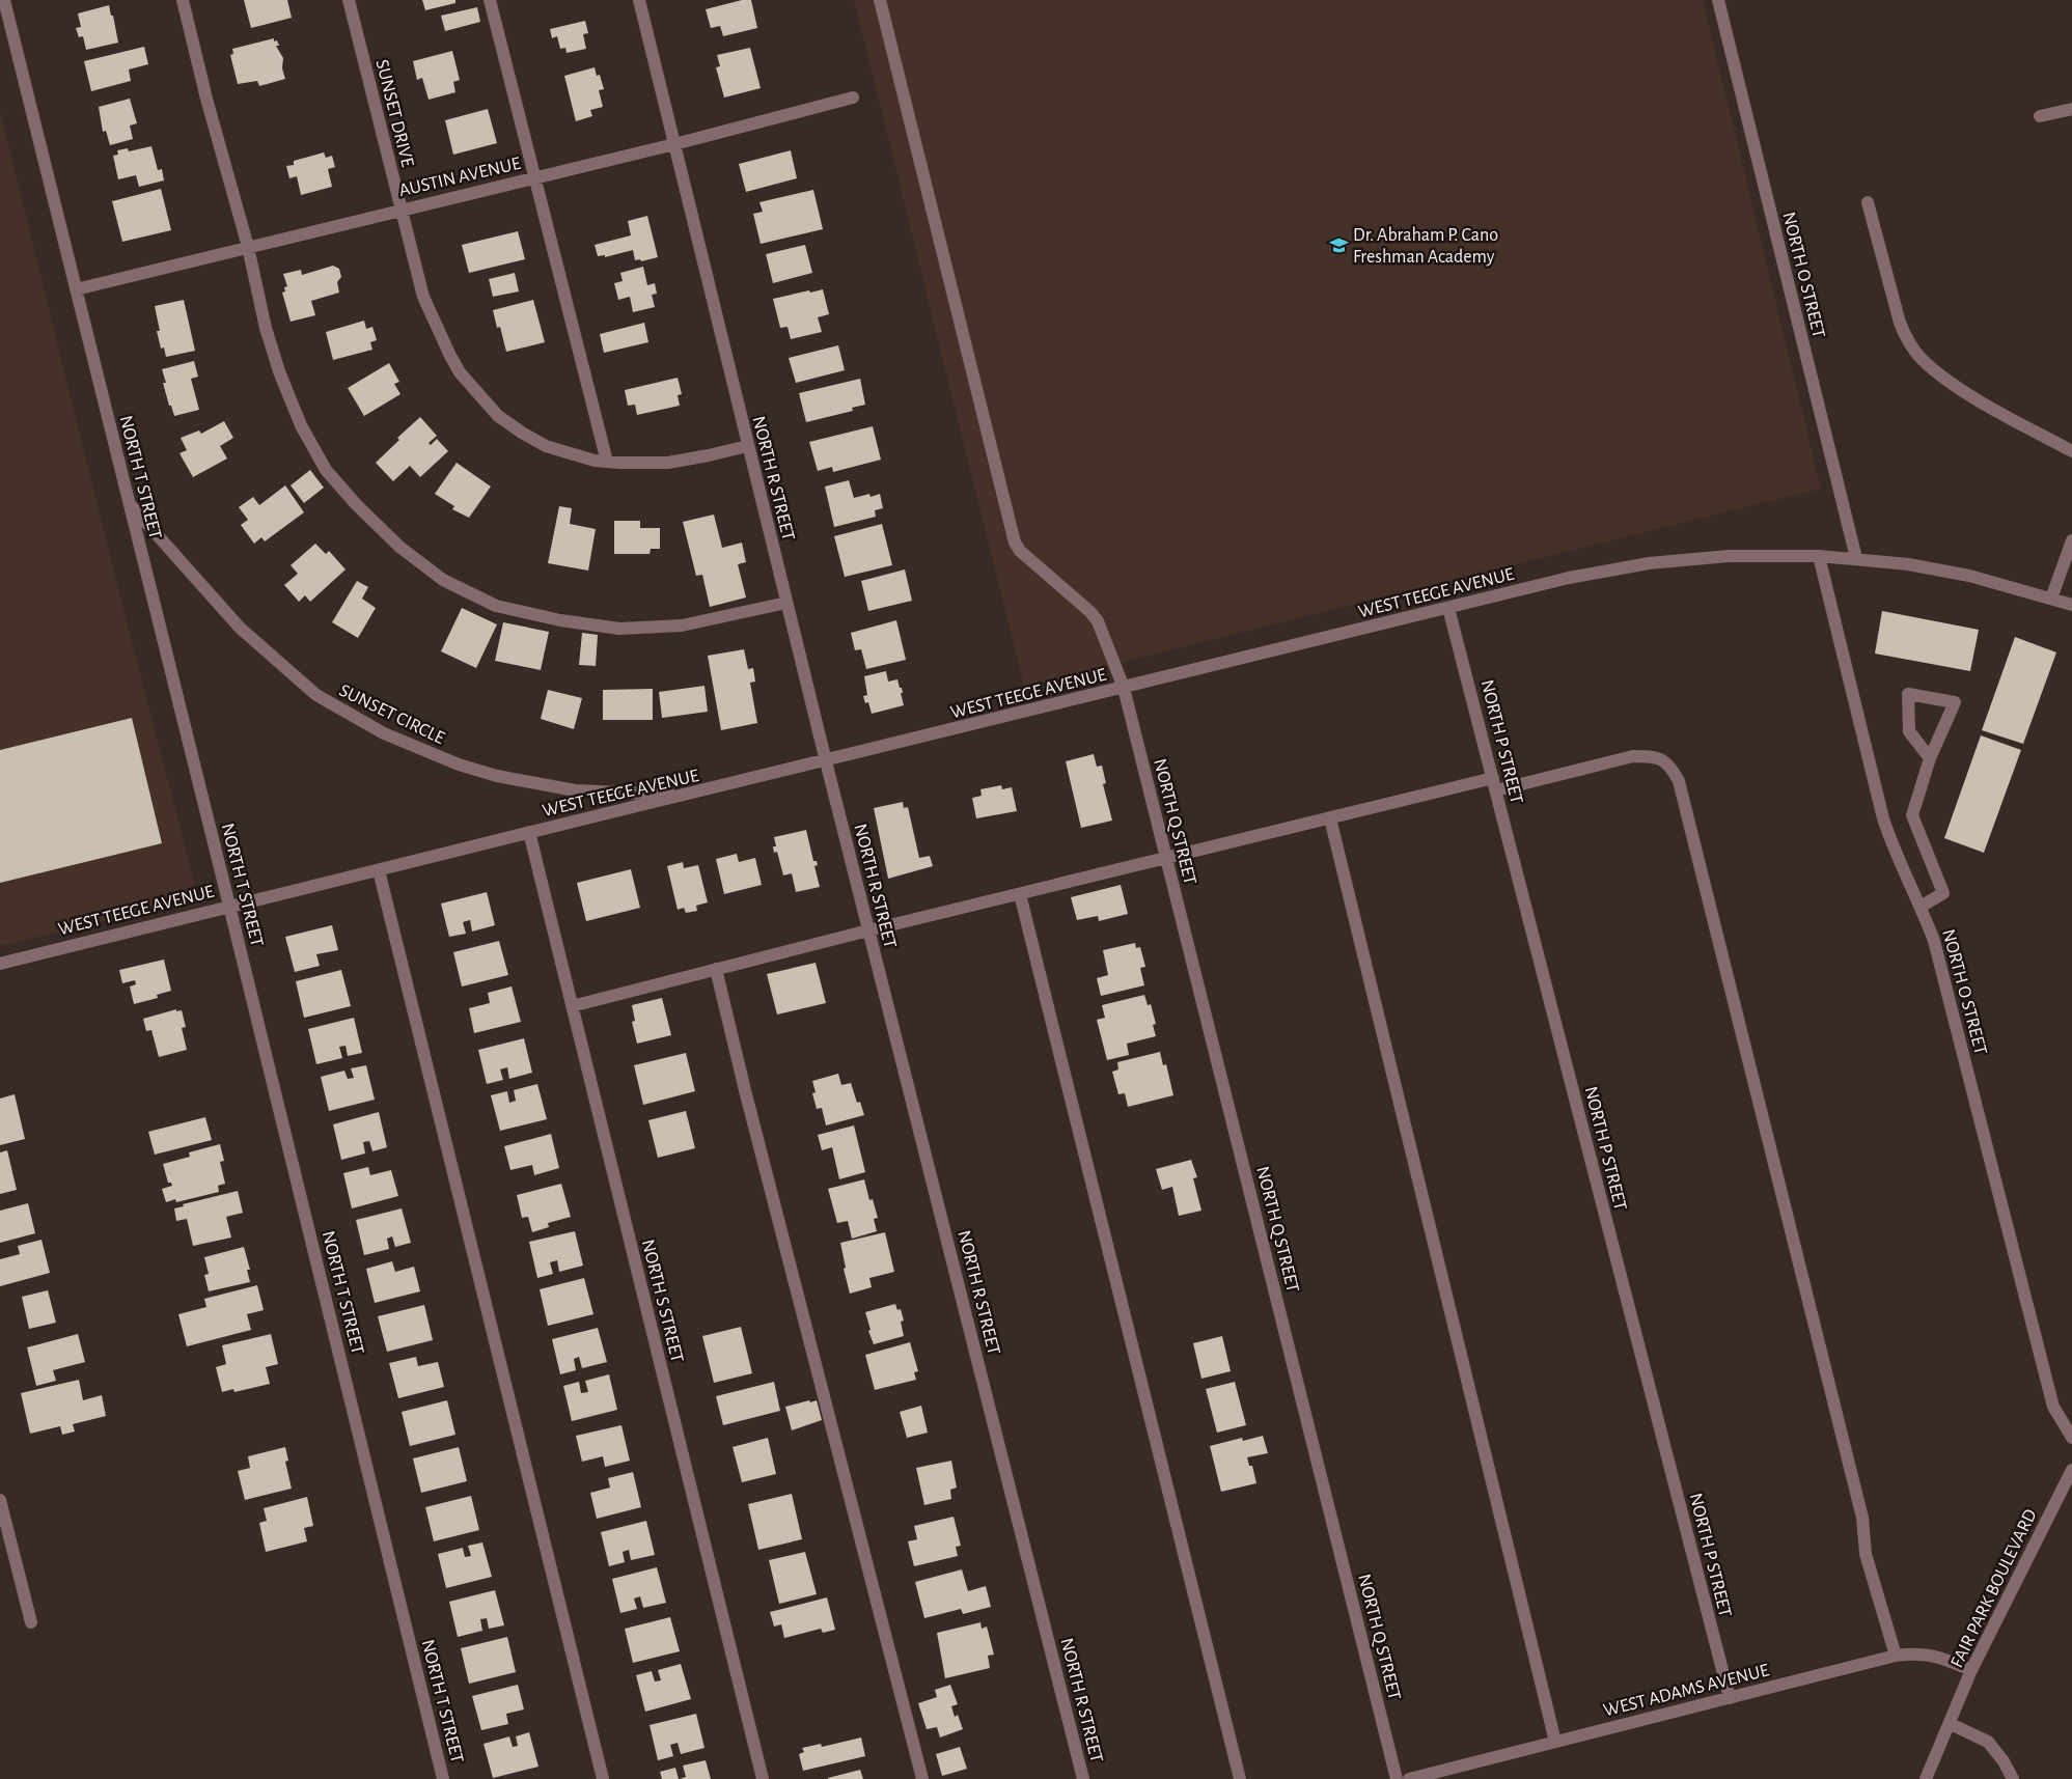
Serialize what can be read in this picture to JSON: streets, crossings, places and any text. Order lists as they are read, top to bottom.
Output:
{
  "streets": {
    "street": [
      "SUNSET DRIVE",
      "AUSTIN AVENUE",
      "NORTH O STREET",
      "NORTH T STREET",
      "NORTH R STREET",
      "WEST TEEGE AVENUE",
      "SUNSET CIRCLE",
      "NORTH P STREET",
      "NORTH Q STREET",
      "NORTH S STREET",
      "FAIR PARK BOULEVARD",
      "WEST ADAMS AVENUE"
    ]
  },
  "crossings": [
    ["SUNSET DRIVE", "AUSTIN AVENUE"],
    ["SUNSET DRIVE", "NORTH R STREET"],
    ["AUSTIN AVENUE", "NORTH T STREET"],
    ["AUSTIN AVENUE", "NORTH R STREET"],
    ["NORTH O STREET", "WEST TEEGE AVENUE"],
    ["NORTH T STREET", "WEST TEEGE AVENUE"],
    ["NORTH T STREET", "SUNSET CIRCLE"],
    ["NORTH R STREET", "WEST TEEGE AVENUE"],
    ["WEST TEEGE AVENUE", "SUNSET CIRCLE"],
    ["WEST TEEGE AVENUE", "NORTH P STREET"],
    ["WEST TEEGE AVENUE", "NORTH Q STREET"],
    ["WEST TEEGE AVENUE", "NORTH S STREET"],
    ["NORTH P STREET", "WEST ADAMS AVENUE"],
    ["FAIR PARK BOULEVARD", "WEST ADAMS AVENUE"]
  ],
  "places": {
    "school or university": ["Dr. Abraham P. Cano Freshman Academy"]
  }
}
